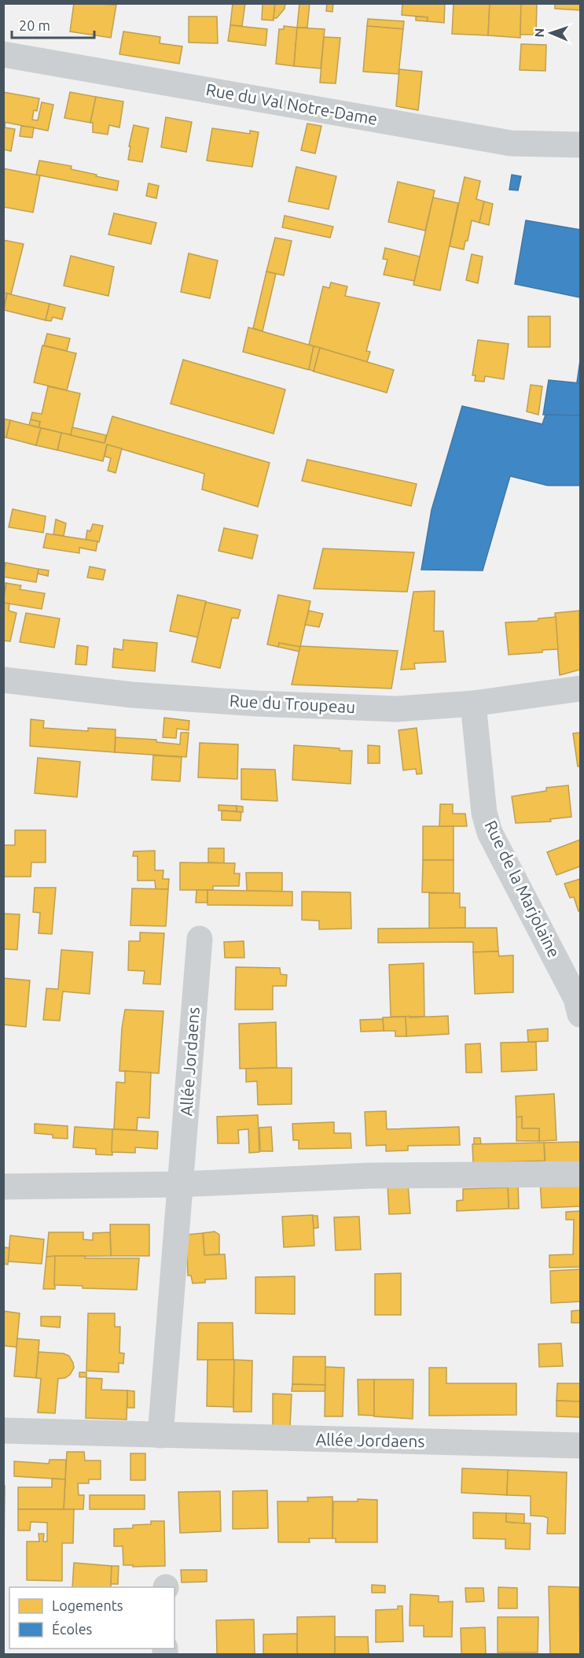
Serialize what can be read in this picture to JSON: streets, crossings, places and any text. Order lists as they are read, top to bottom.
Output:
{
  "streets": {
    "street": [
      "Rue du Val Notre-Dame",
      "Rue du Troupeau",
      "Rue de la Marjolaine",
      "Allée Jordaens"
    ]
  },
  "crossings": [
    ["Rue du Troupeau", "Rue de la Marjolaine"]
  ],
  "legend": ["Logements", "Écoles"],
  "scale_bar": "20 m",
  "north": "left"
}
